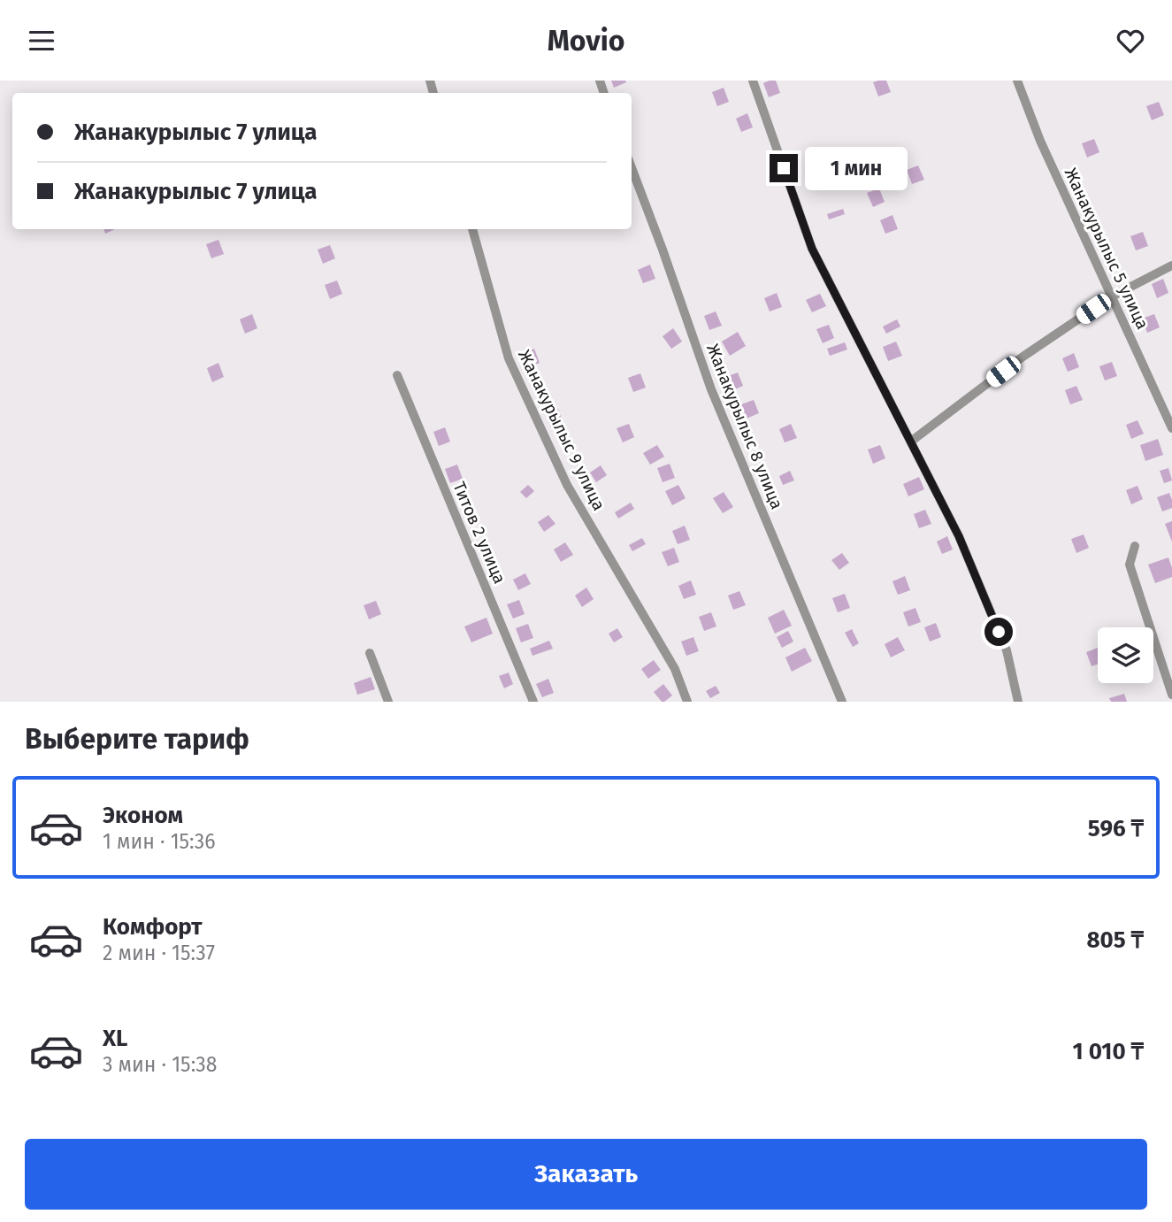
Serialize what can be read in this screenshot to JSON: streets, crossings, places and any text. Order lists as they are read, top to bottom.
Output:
{
  "streets": {
    "street": [
      "Жанакурылыс 5 улица",
      "Жанакурылыс 8 улица",
      "Жанакурылыс 9 улица",
      "Титов 2 улица"
    ]
  },
  "page": {
    "header": "Movio",
    "banner": ["Жанакурылыс 7 улица", "Жанакурылыс 7 улица"],
    "bubble": "1 мин",
    "heading": "Выберите тариф",
    "list": [
      {
        "name": "Эконом",
        "note": "1 мин · 15:36",
        "value": "596 ₸"
      },
      {
        "name": "Комфорт",
        "note": "2 мин · 15:37",
        "value": "805 ₸"
      },
      {
        "name": "XL",
        "note": "3 мин · 15:38",
        "value": "1 010 ₸"
      }
    ],
    "buttons": "Заказать"
  }
}
